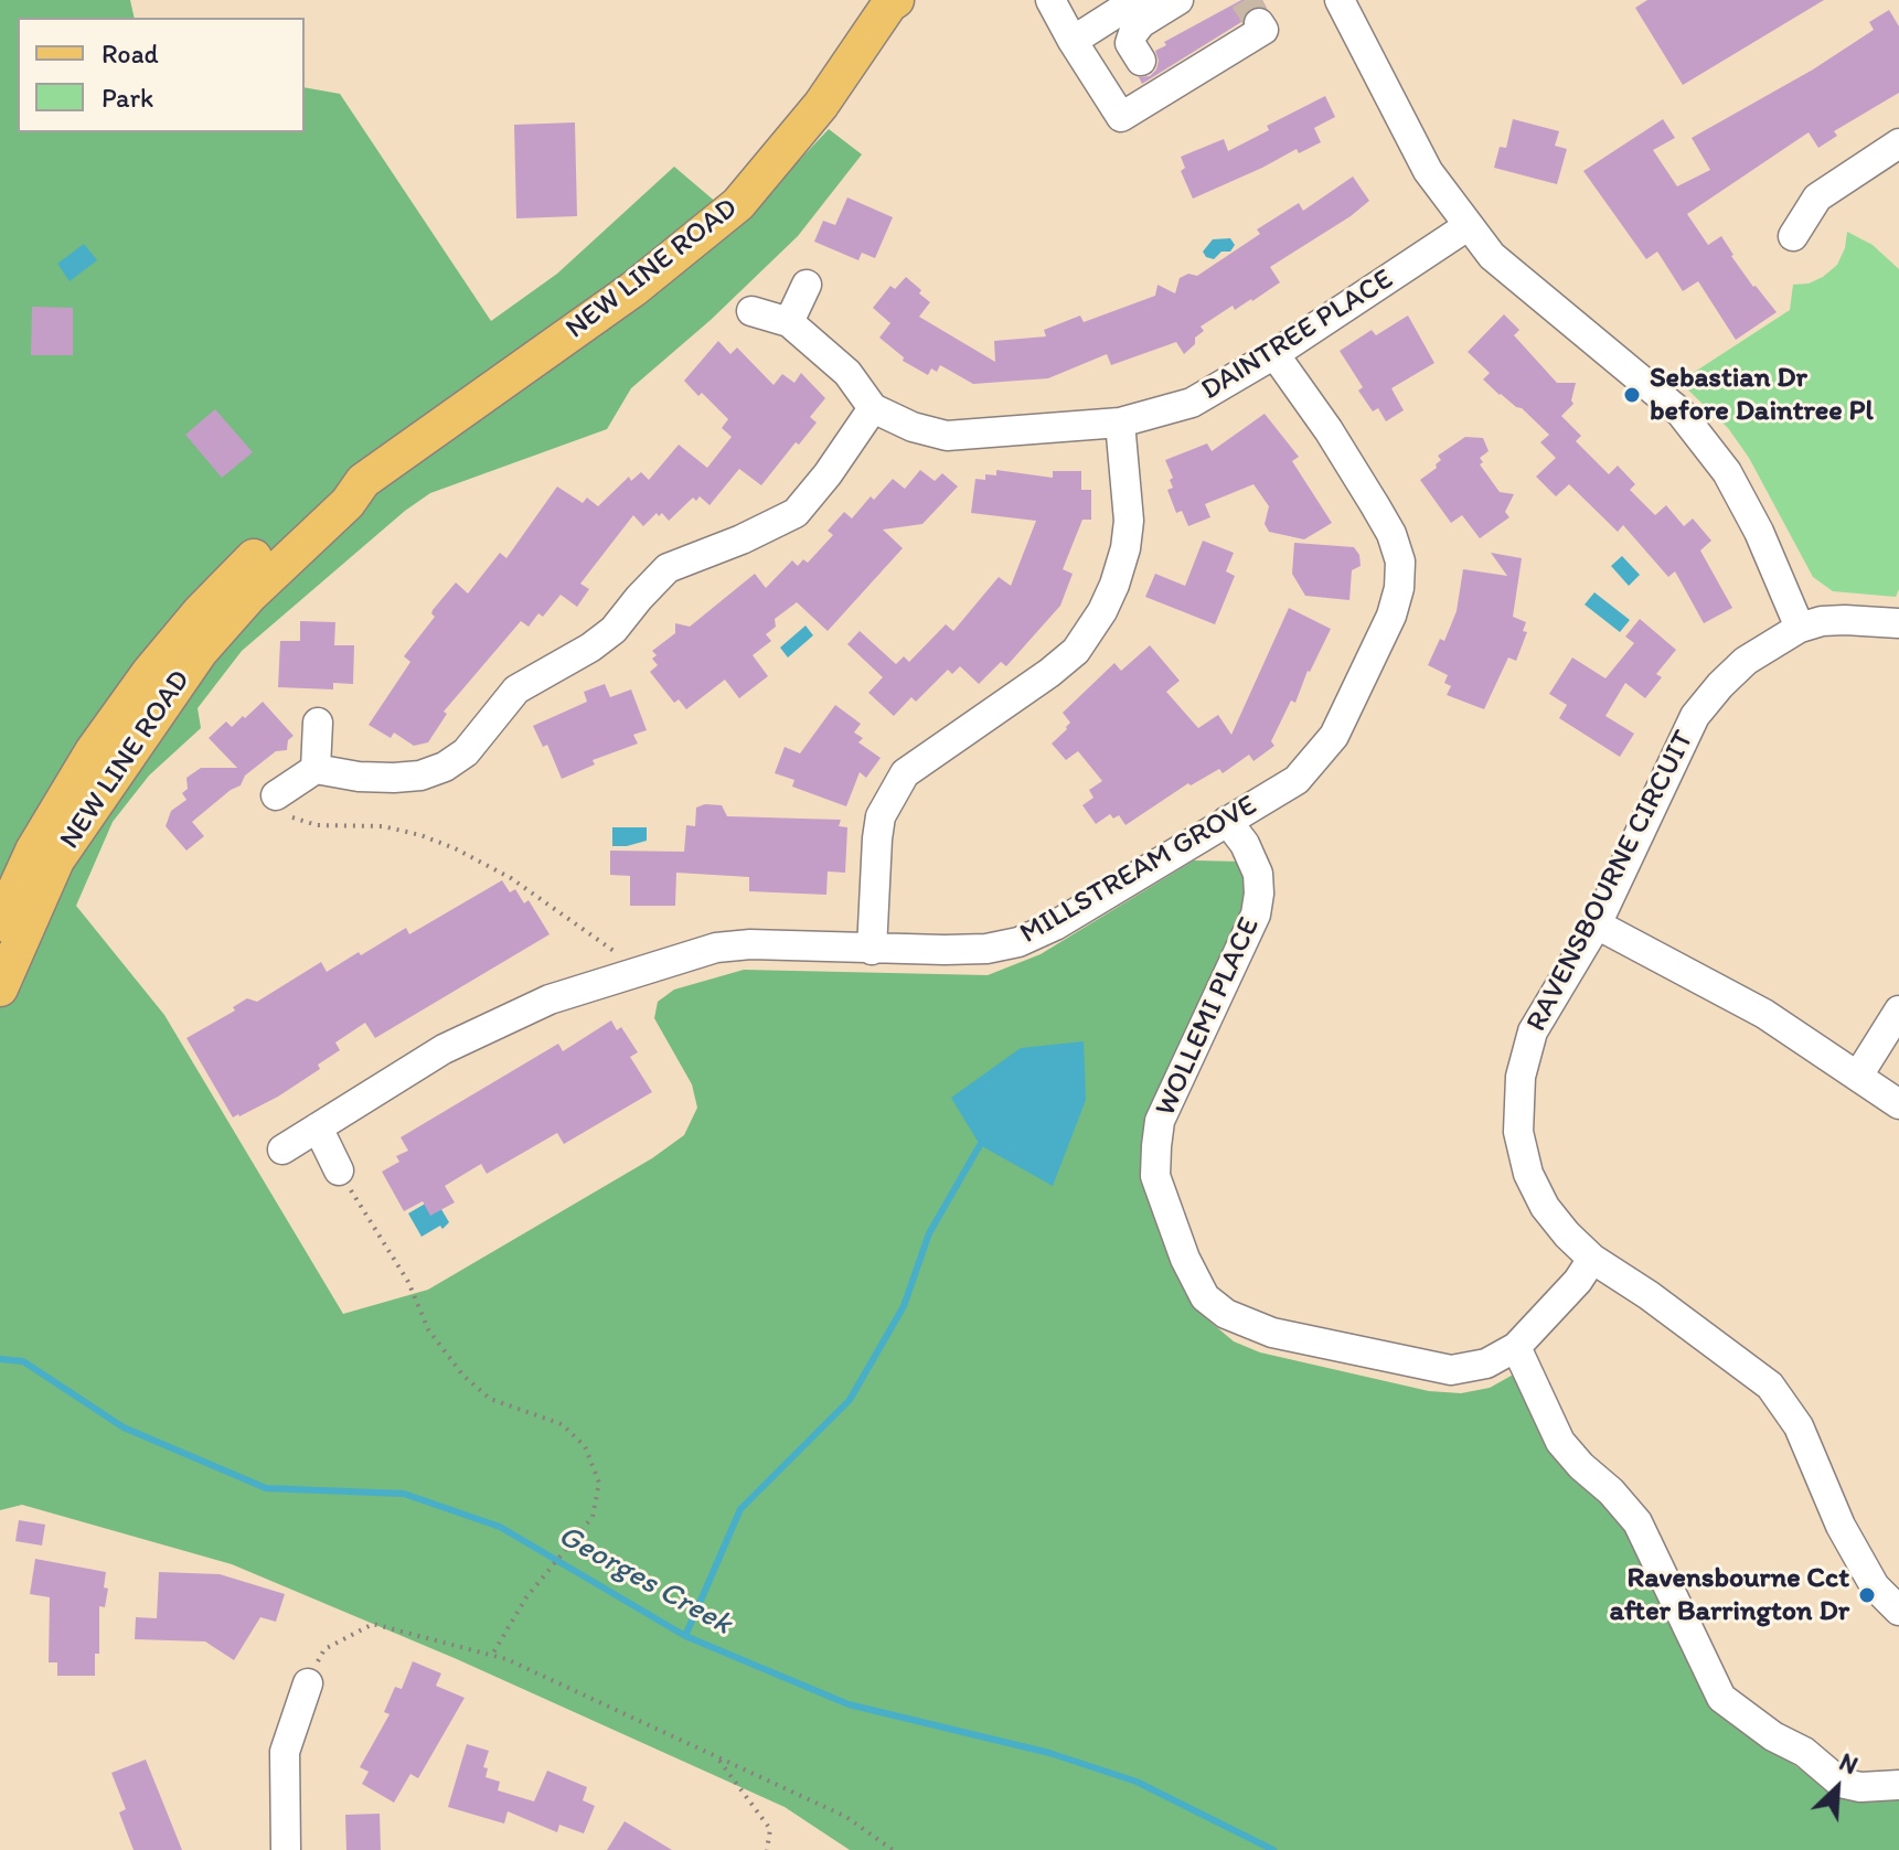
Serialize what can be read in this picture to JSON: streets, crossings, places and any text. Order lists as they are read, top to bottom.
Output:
{
  "streets": {
    "main road": ["NEW LINE ROAD"],
    "street": [
      "DAINTREE PLACE",
      "MILLSTREAM GROVE",
      "RAVENSBOURNE CIRCUIT",
      "WOLLEMI PLACE"
    ]
  },
  "crossings": [
    ["DAINTREE PLACE", "MILLSTREAM GROVE"],
    ["MILLSTREAM GROVE", "WOLLEMI PLACE"],
    ["RAVENSBOURNE CIRCUIT", "WOLLEMI PLACE"]
  ],
  "water": ["Georges Creek"],
  "places": ["Sebastian Dr before Daintree Pl", "Ravensbourne Cct after Barrington Dr"],
  "legend": ["Road", "Park"],
  "north": "top right"
}
